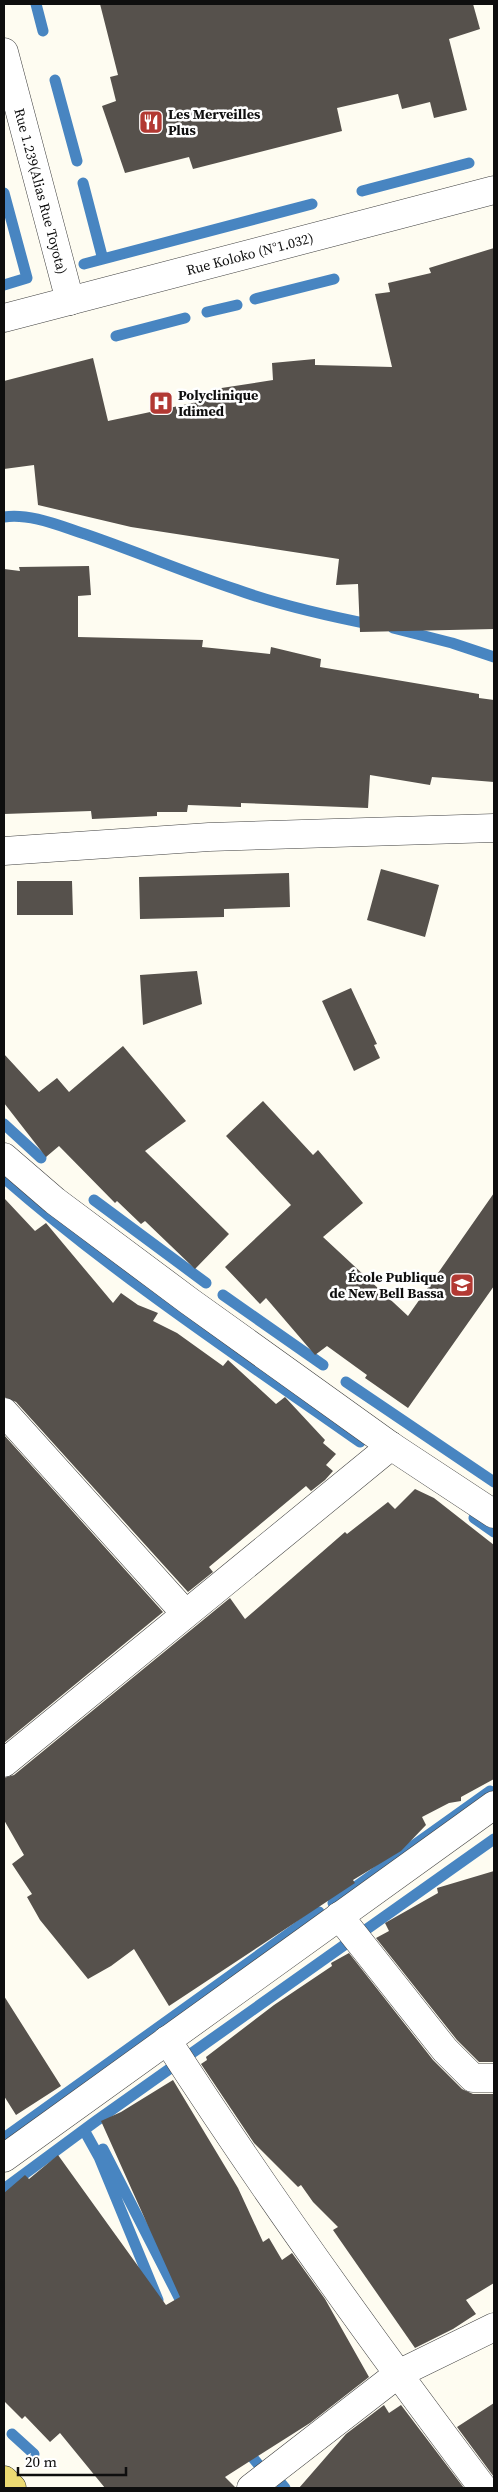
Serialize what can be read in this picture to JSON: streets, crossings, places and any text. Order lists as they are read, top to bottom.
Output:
{
  "streets": {
    "street": ["Rue 1.239(Alias Rue Toyota)", "Rue Koloko (N°1.032)"]
  },
  "crossings": [
    ["Rue 1.239(Alias Rue Toyota)", "Rue Koloko (N°1.032)"]
  ],
  "places": {
    "restaurant": ["Les Merveilles Plus"],
    "hospital": ["Polyclinique Idimed"],
    "school or university": ["École Publique de New Bell Bassa"]
  },
  "scale_bar": "20 m"
}
